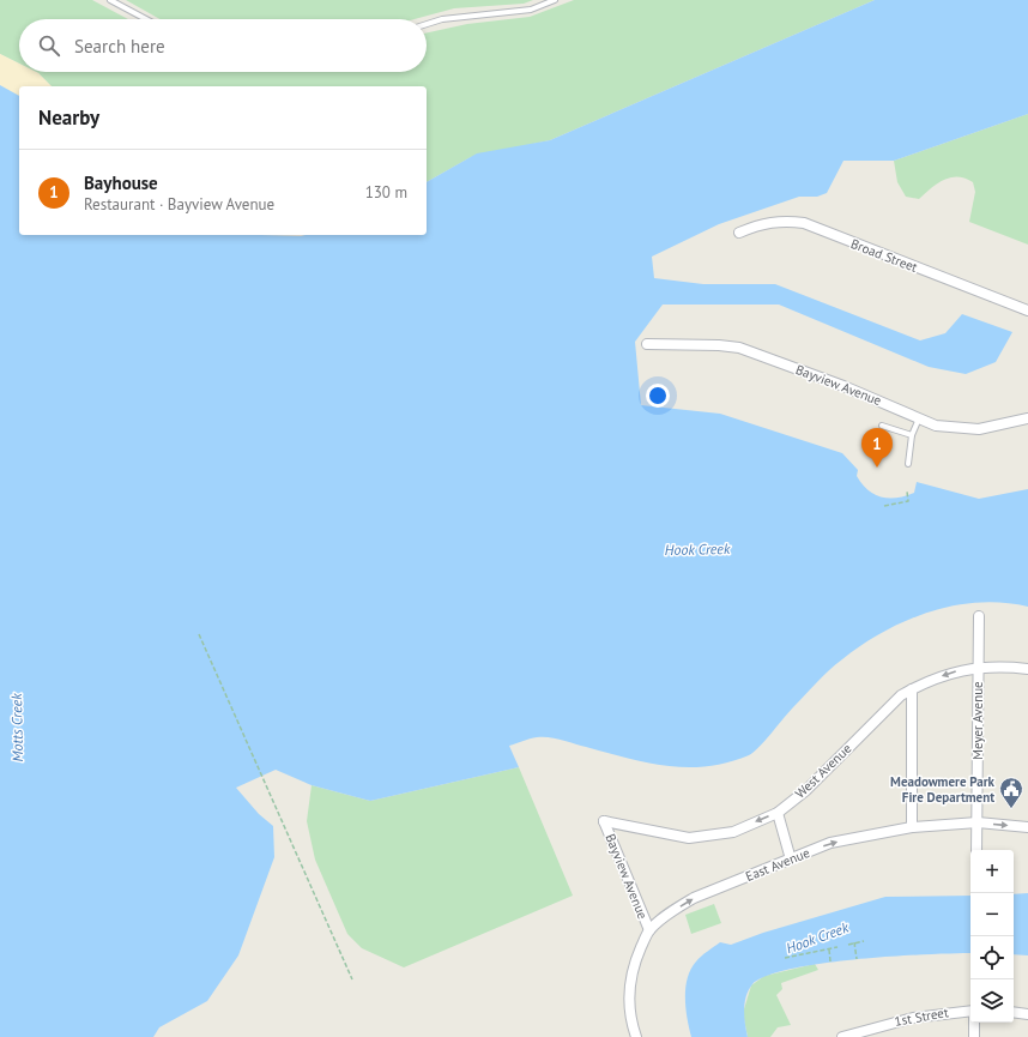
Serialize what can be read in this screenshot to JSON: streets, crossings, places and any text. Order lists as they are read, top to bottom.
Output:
{
  "streets": {
    "street": [
      "Broad Street",
      "Bayview Avenue",
      "Meyer Avenue",
      "West Avenue",
      "East Avenue",
      "1st Street"
    ]
  },
  "crossings": [
    ["Bayview Avenue", "West Avenue"],
    ["Bayview Avenue", "East Avenue"],
    ["Meyer Avenue", "West Avenue"],
    ["Meyer Avenue", "East Avenue"]
  ],
  "one_way": ["West Avenue", "East Avenue"],
  "water": ["Hook Creek", "Motts Creek"],
  "places": {
    "public building": ["Meadowmere Park Fire Department"]
  },
  "page": {
    "search": "Search here",
    "heading": "Nearby",
    "list": [
      {
        "mark": "1",
        "name": "Bayhouse",
        "note": "Restaurant · Bayview Avenue",
        "value": "130 m"
      }
    ],
    "pins": "1",
    "map_buttons": ["+", "−"]
  }
}
